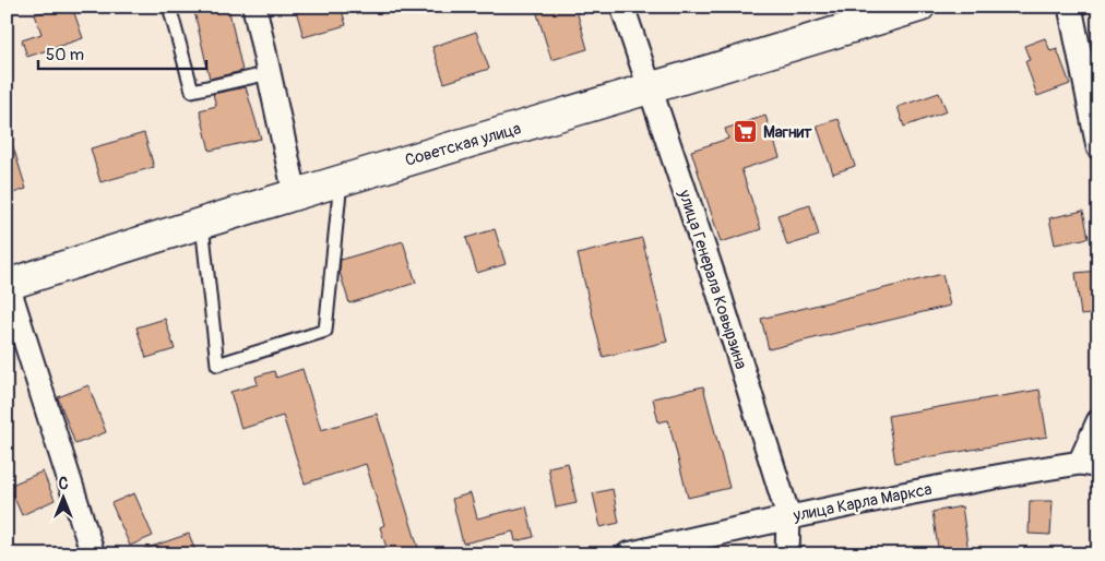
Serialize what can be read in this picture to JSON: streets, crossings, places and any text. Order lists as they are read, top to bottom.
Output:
{
  "streets": {
    "street": ["Советская улица", "улица Генерала Ковырзина", "улица Карла Маркса"]
  },
  "crossings": [
    ["Советская улица", "улица Генерала Ковырзина"],
    ["улица Генерала Ковырзина", "улица Карла Маркса"]
  ],
  "places": {
    "supermarket": ["Магнит"]
  },
  "scale_bar": "50 m",
  "north": "top"
}
